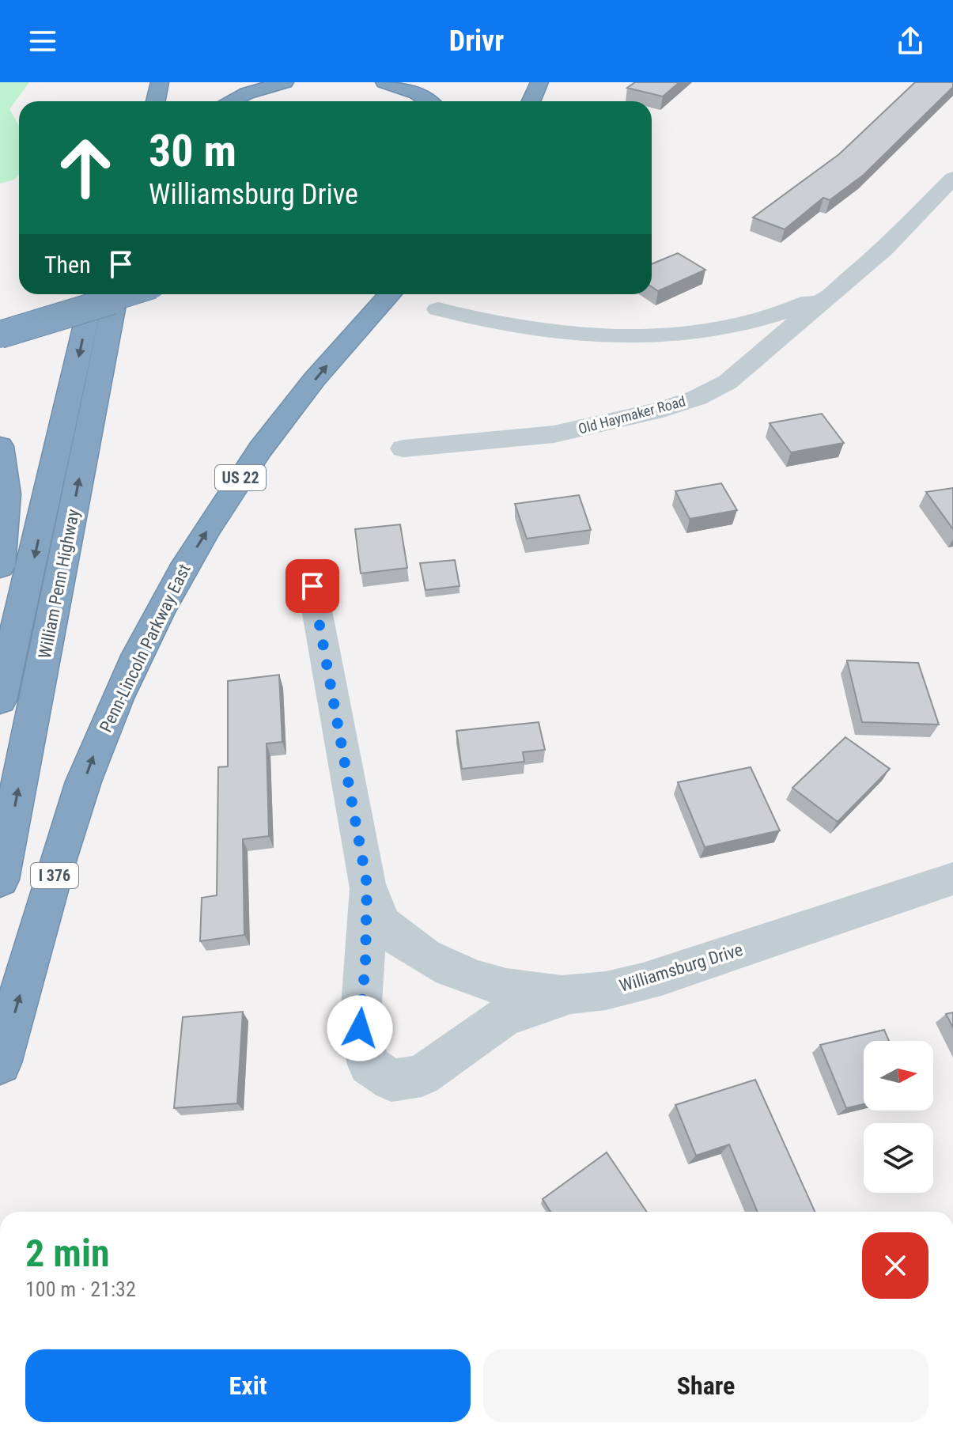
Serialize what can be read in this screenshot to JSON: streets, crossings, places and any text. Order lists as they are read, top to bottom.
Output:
{
  "streets": {
    "highway": [
      "US 22",
      "William Penn Highway",
      "Penn-Lincoln Parkway East",
      "I 376"
    ],
    "street": ["Old Haymaker Road", "Williamsburg Drive"]
  },
  "one_way": ["Penn-Lincoln Parkway East"],
  "north": "right",
  "page": {
    "header": "Drivr",
    "turn": ["30 m", "Williamsburg Drive"],
    "then": "Then",
    "heading": ["2 min", "100 m · 21:32"],
    "buttons": ["Exit", "Share"]
  }
}
